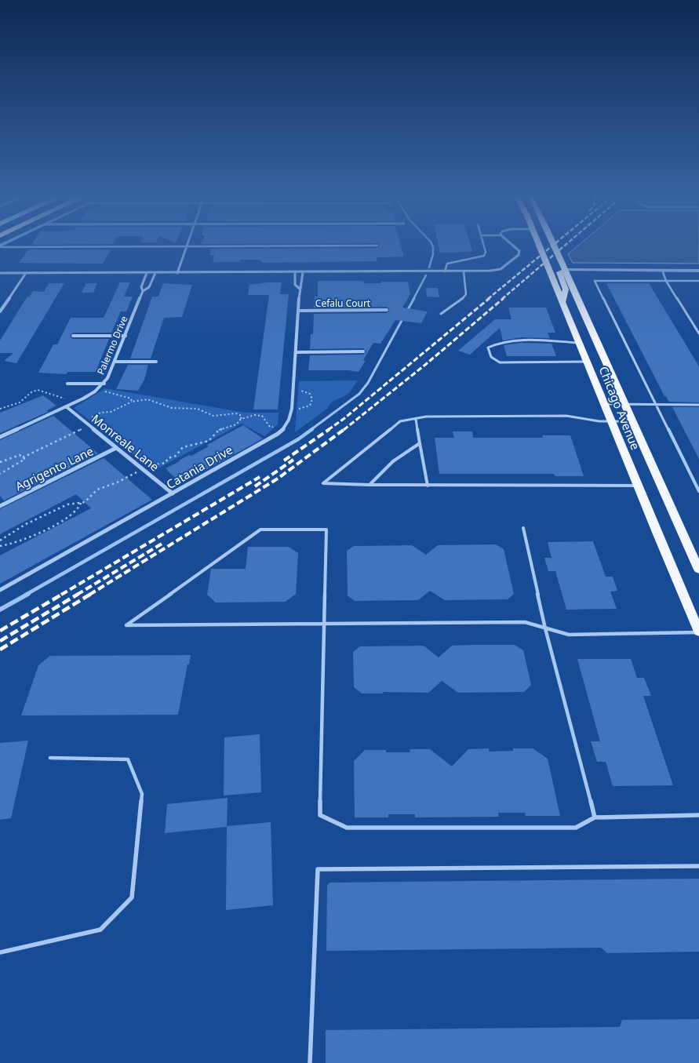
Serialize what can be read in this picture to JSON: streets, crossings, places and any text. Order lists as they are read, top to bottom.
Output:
{
  "streets": {
    "main road": ["Chicago Avenue"],
    "street": [
      "Cefalu Court",
      "Palermo Drive",
      "Monreale Lane",
      "Catania Drive",
      "Agrigento Lane"
    ]
  },
  "crossings": [
    ["Palermo Drive", "Monreale Lane"],
    ["Monreale Lane", "Catania Drive"],
    ["Monreale Lane", "Agrigento Lane"]
  ]
}
